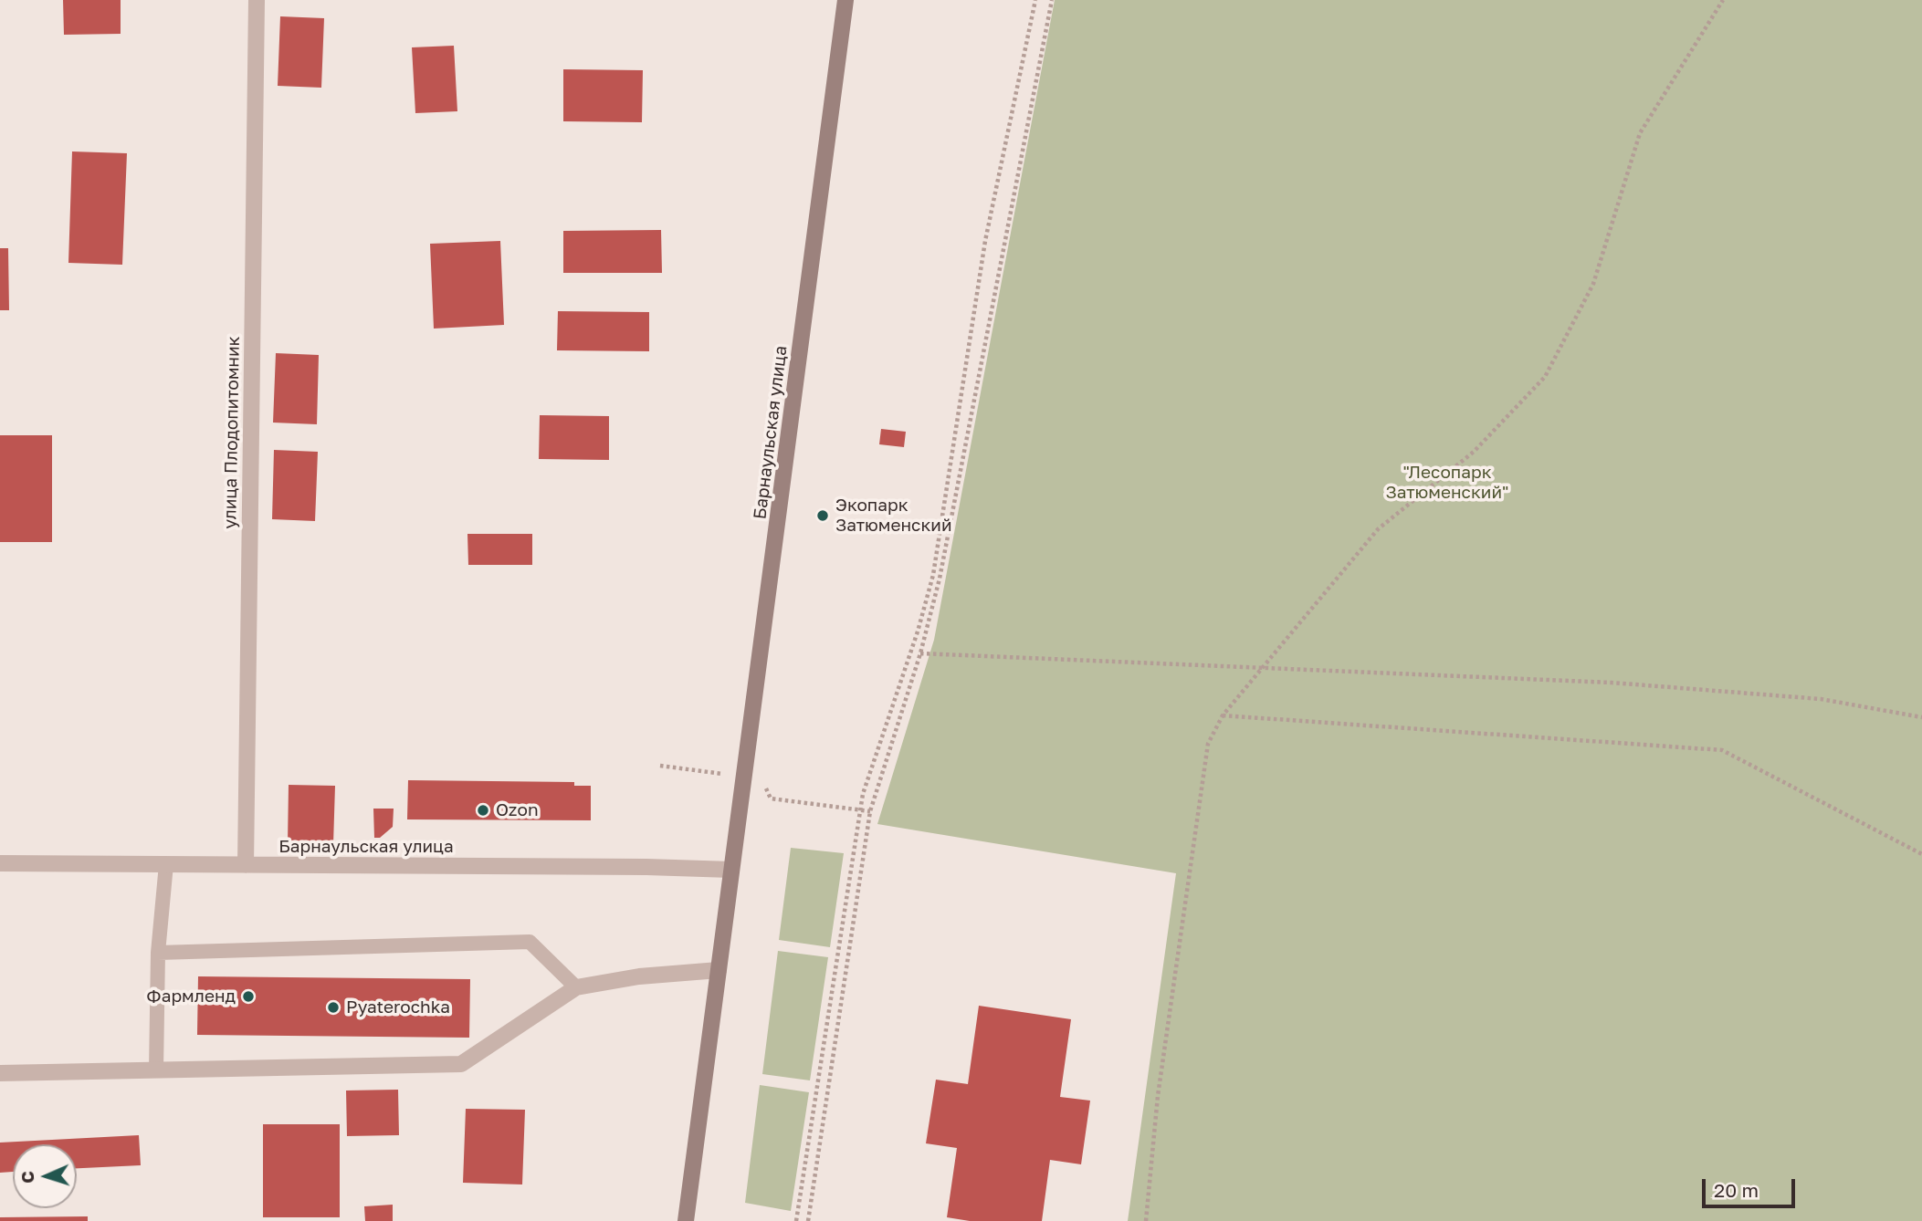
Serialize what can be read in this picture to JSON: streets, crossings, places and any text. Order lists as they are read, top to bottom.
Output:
{
  "streets": {
    "street": ["улица Плодопитомник", "Барнаульская улица"]
  },
  "crossings": [
    ["улица Плодопитомник", "Барнаульская улица"]
  ],
  "parks": ["\"Лесопарк Затюменский\""],
  "places": [
    "Экопарк Затюменский",
    "Ozon",
    "Фармленд",
    "Pyaterochka"
  ],
  "scale_bar": "20 m",
  "north": "left"
}
